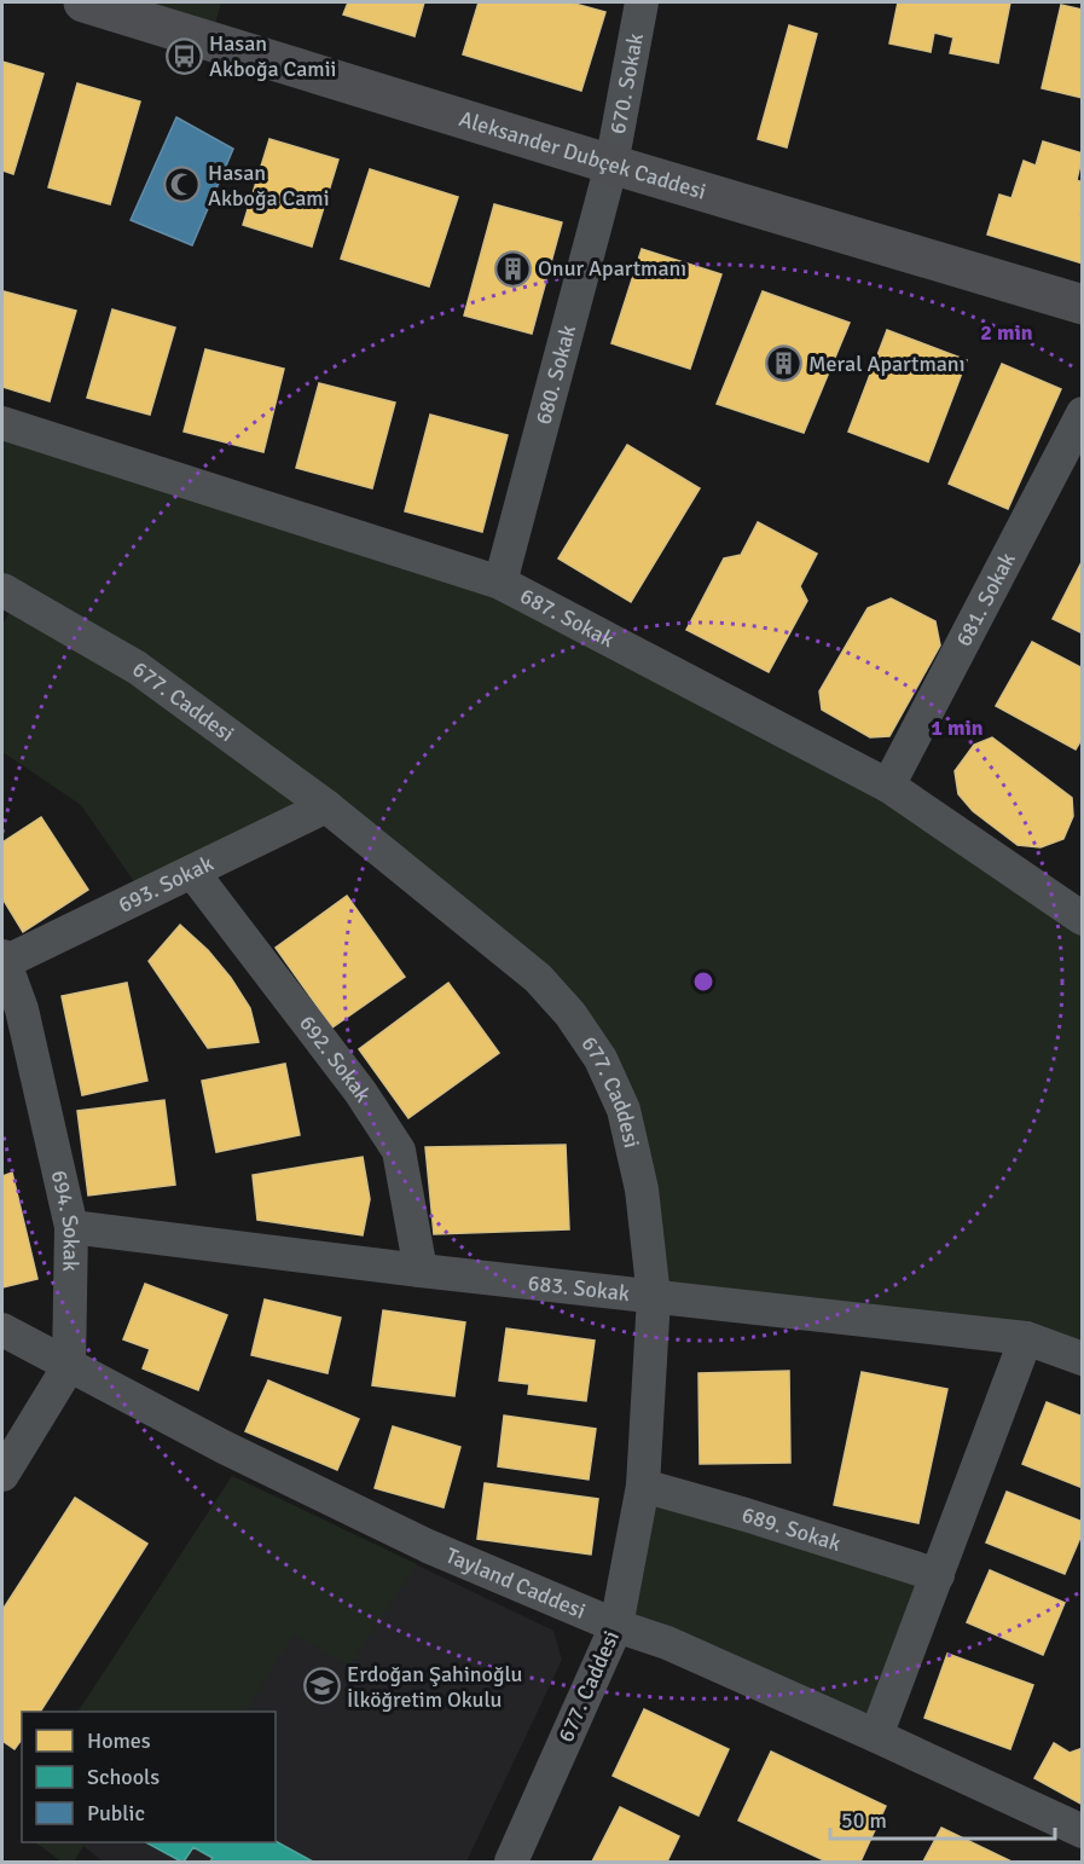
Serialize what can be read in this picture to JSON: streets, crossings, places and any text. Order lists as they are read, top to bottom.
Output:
{
  "streets": {
    "main road": ["Aleksander Dubçek Caddesi"],
    "street": [
      "670. Sokak",
      "680. Sokak",
      "681. Sokak",
      "687. Sokak",
      "677. Caddesi",
      "693. Sokak",
      "692. Sokak",
      "694. Sokak",
      "683. Sokak",
      "689. Sokak",
      "Tayland Caddesi"
    ]
  },
  "crossings": [
    ["670. Sokak", "Aleksander Dubçek Caddesi"],
    ["670. Sokak", "680. Sokak"],
    ["Aleksander Dubçek Caddesi", "680. Sokak"],
    ["680. Sokak", "687. Sokak"],
    ["681. Sokak", "687. Sokak"],
    ["677. Caddesi", "693. Sokak"],
    ["677. Caddesi", "683. Sokak"],
    ["677. Caddesi", "689. Sokak"],
    ["677. Caddesi", "Tayland Caddesi"],
    ["693. Sokak", "692. Sokak"],
    ["693. Sokak", "694. Sokak"],
    ["692. Sokak", "683. Sokak"],
    ["694. Sokak", "683. Sokak"],
    ["694. Sokak", "Tayland Caddesi"]
  ],
  "places": {
    "bus stop": ["Hasan Akboğa Camii"],
    "mosque": ["Hasan Akboğa Cami"],
    "building": ["Onur Apartmanı", "Meral Apartmanı"],
    "school or university": ["Erdoğan Şahinoğlu İlköğretim Okulu"]
  },
  "legend": ["Homes", "Schools", "Public"],
  "scale_bar": "50 m",
  "rings": ["2 min", "1 min"]
}
